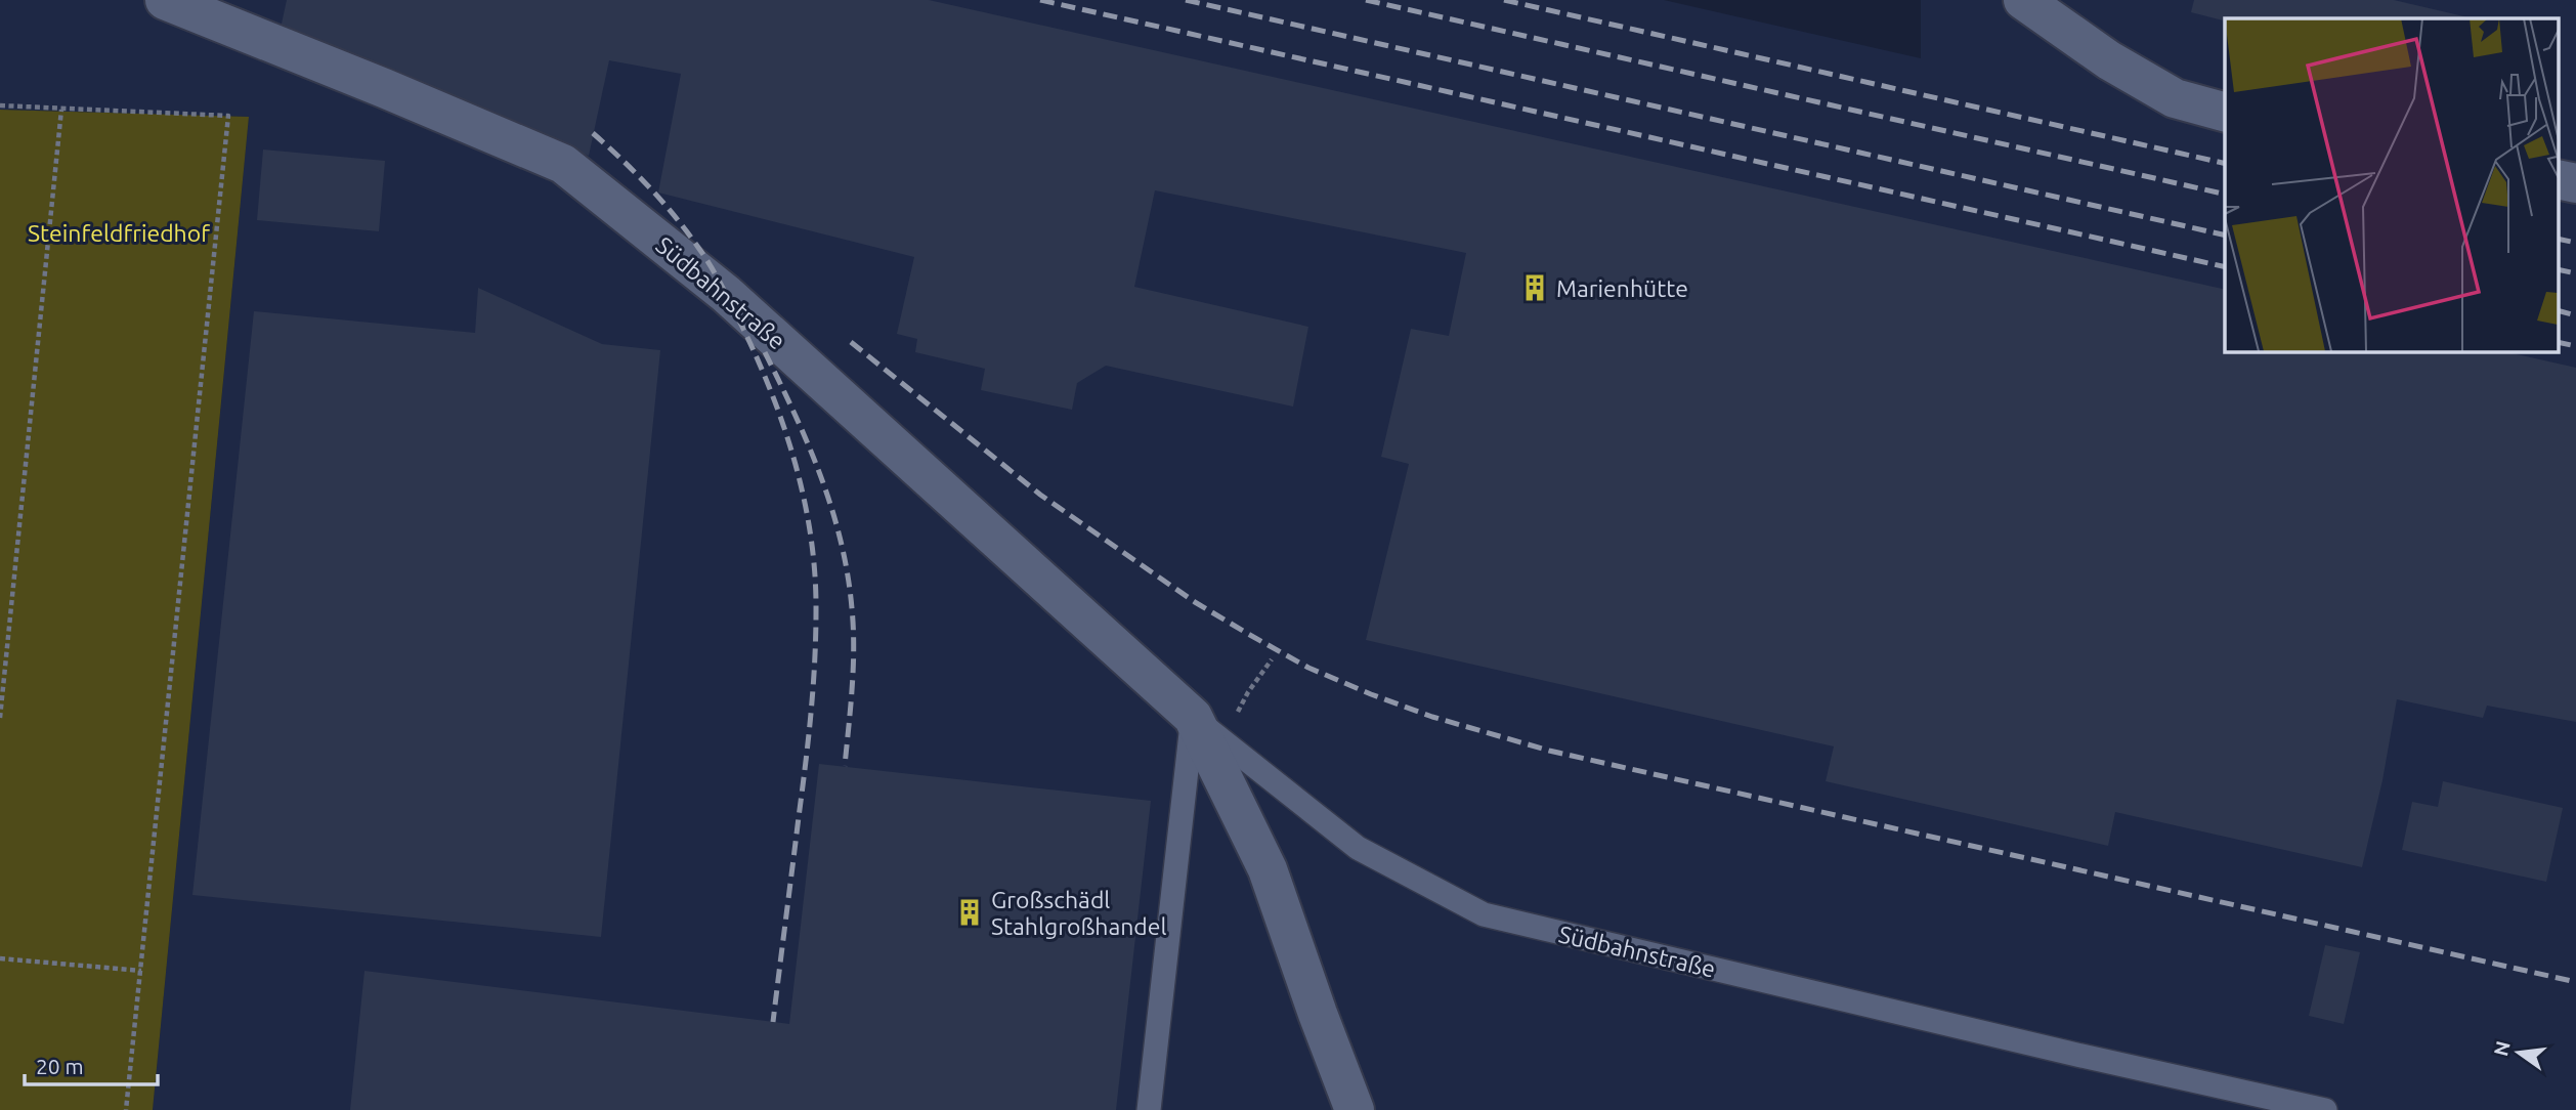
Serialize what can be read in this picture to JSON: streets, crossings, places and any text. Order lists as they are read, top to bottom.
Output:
{
  "streets": {
    "street": ["Südbahnstraße"]
  },
  "parks": ["Steinfeldfriedhof"],
  "places": {
    "building": ["Marienhütte", "Großschädl Stahlgroßhandel"]
  },
  "scale_bar": "20 m",
  "north": "left"
}
